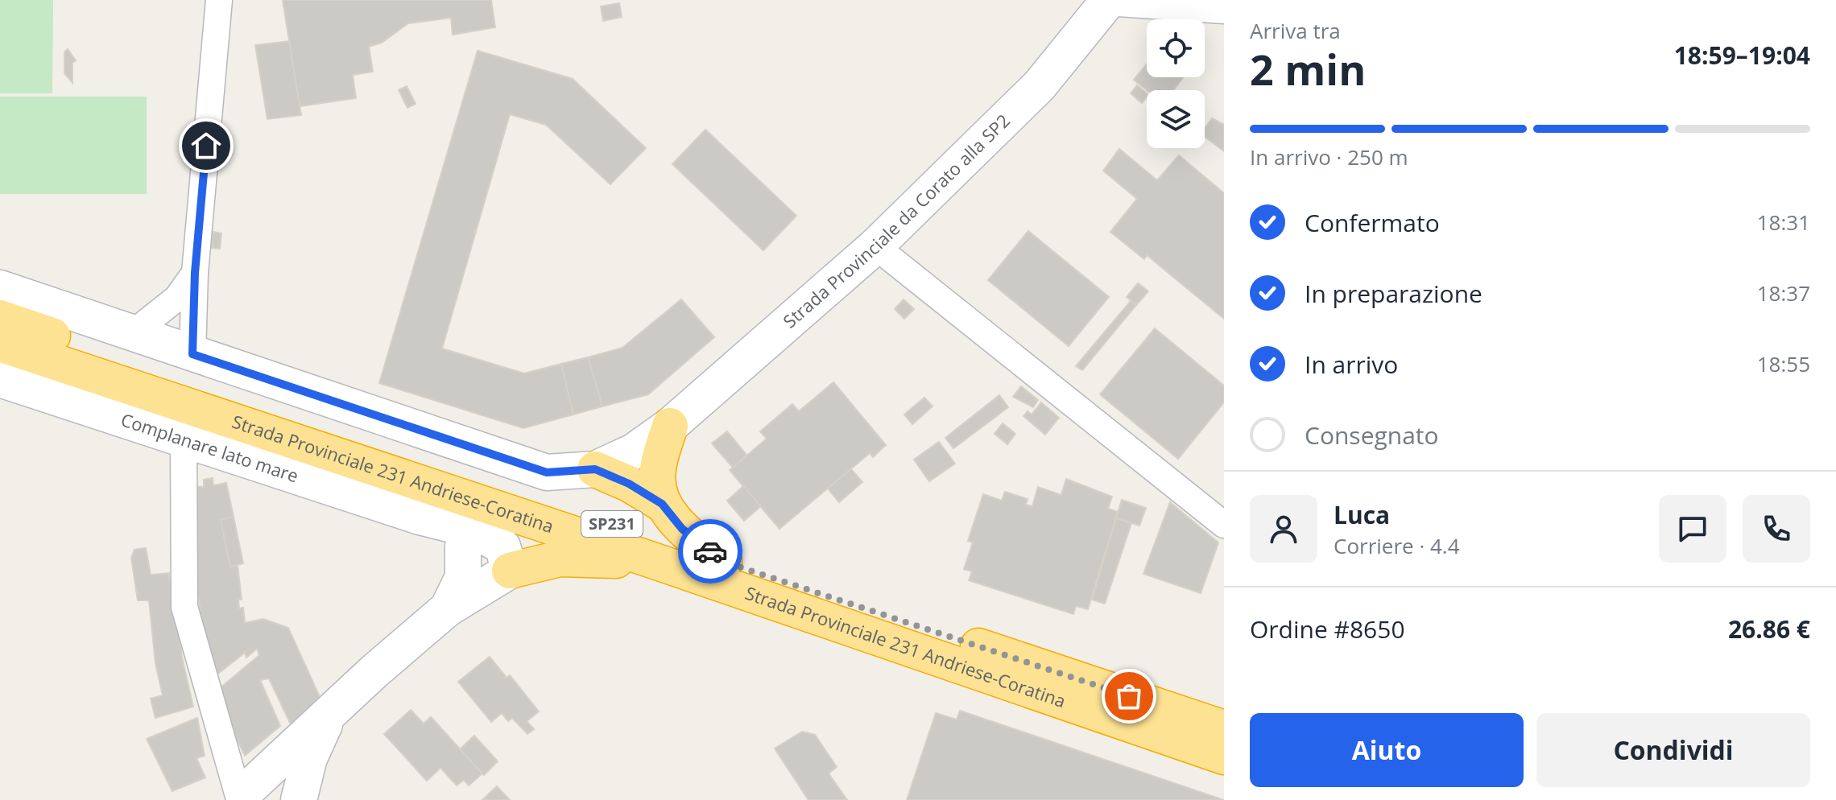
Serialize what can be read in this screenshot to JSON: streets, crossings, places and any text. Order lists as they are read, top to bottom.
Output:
{
  "streets": {
    "highway": ["Strada Provinciale 231 Andriese-Coratina", "SP231"],
    "main road": ["Strada Provinciale da Corato alla SP2", "Complanare lato mare"]
  },
  "page": {
    "heading": ["2 min", "Arriva tra", "18:59–19:04"],
    "panel": [
      "Luca",
      "Corriere · 4.4",
      "Ordine #8650",
      "26.86 €"
    ],
    "bar": "In arrivo · 250 m",
    "list": [
      ["Confermato", "18:31"],
      ["In preparazione", "18:37"],
      ["In arrivo", "18:55"],
      "Consegnato"
    ],
    "buttons": ["Aiuto", "Condividi"]
  }
}
